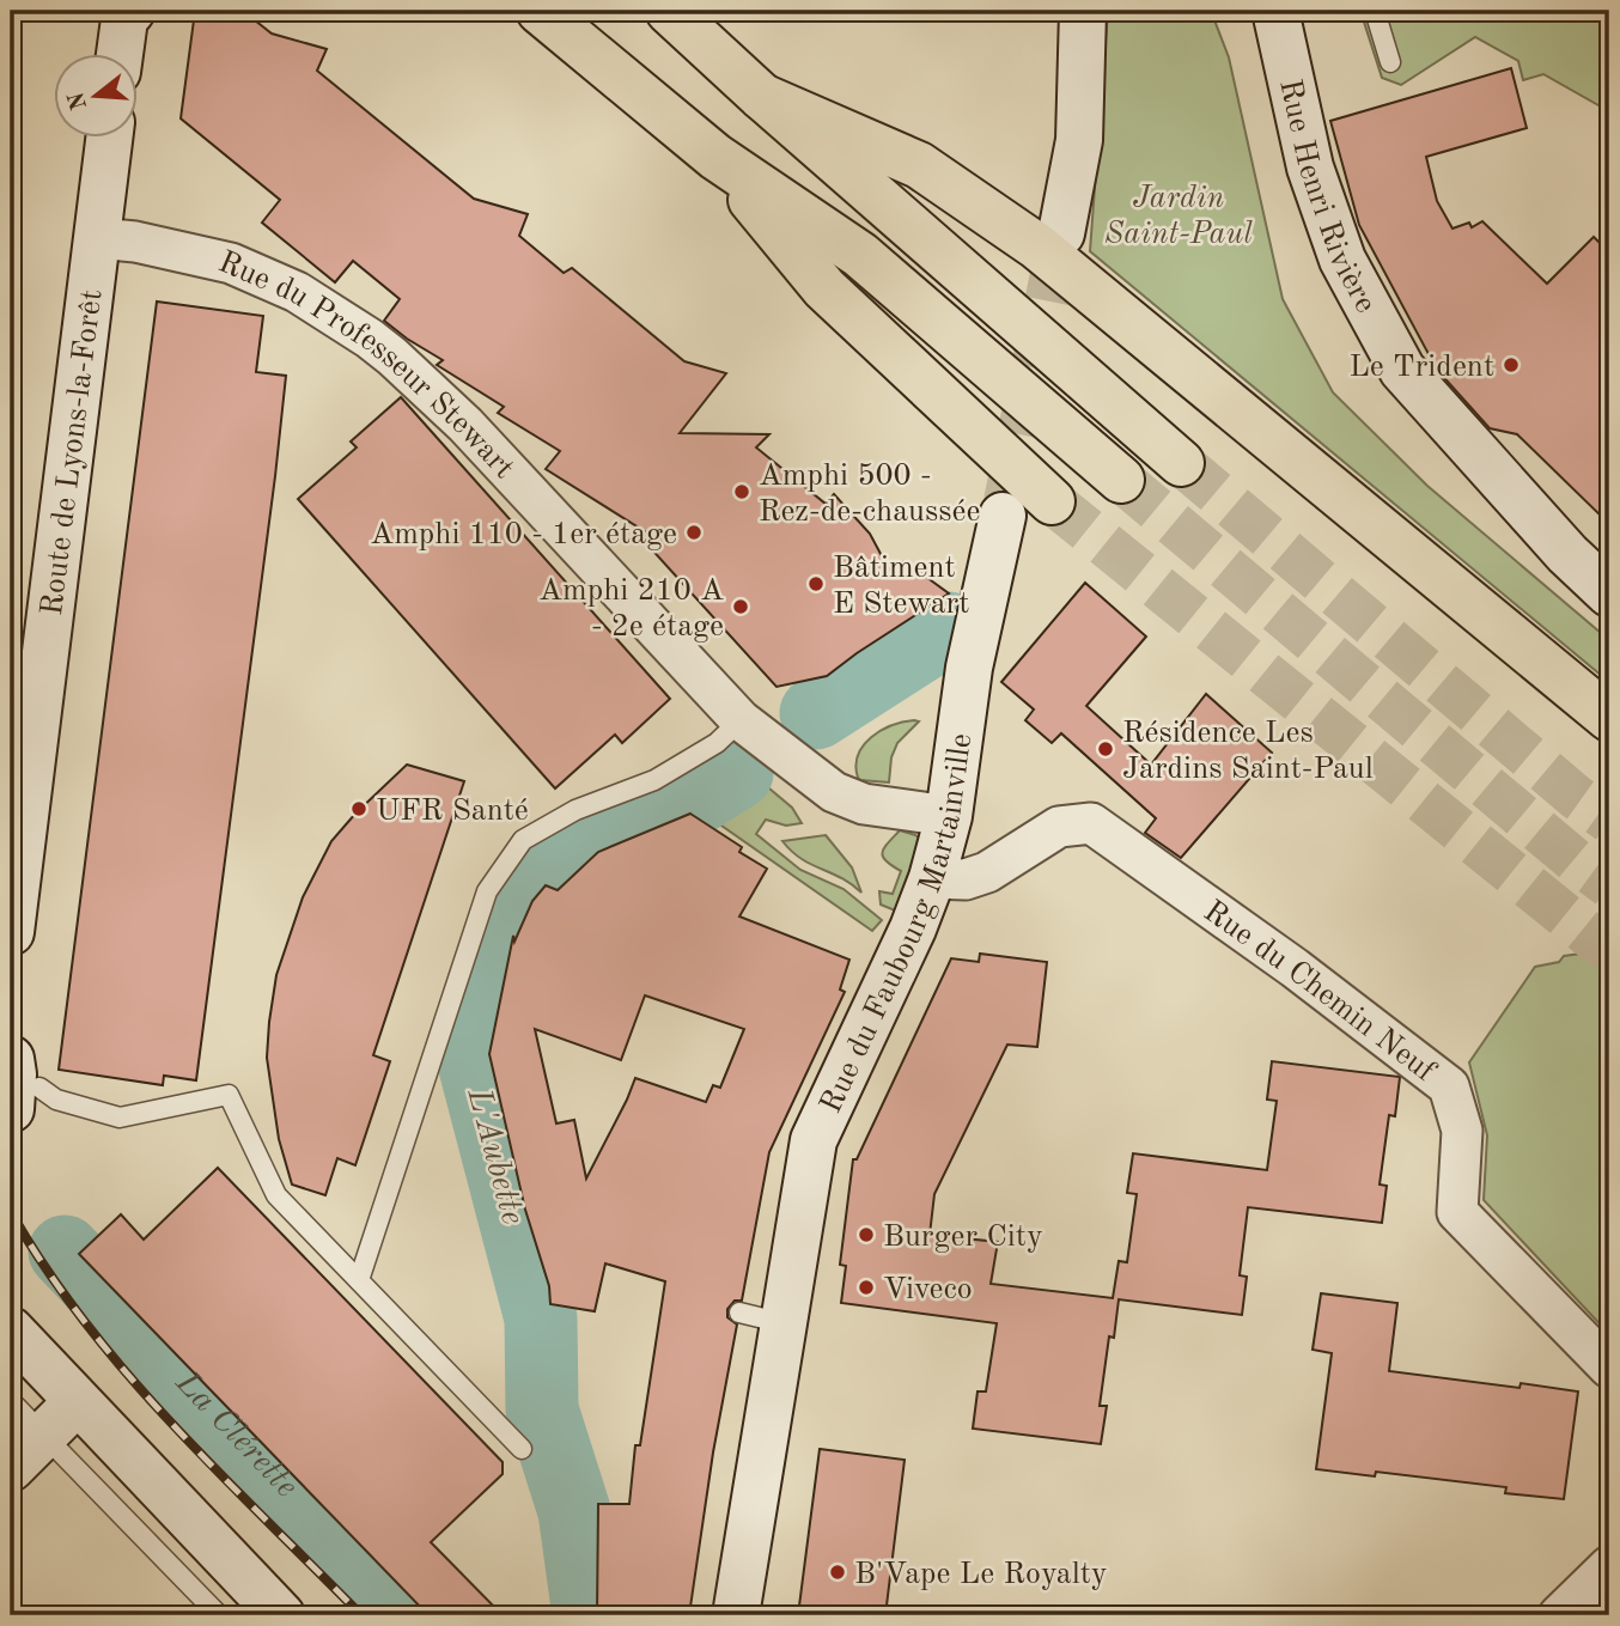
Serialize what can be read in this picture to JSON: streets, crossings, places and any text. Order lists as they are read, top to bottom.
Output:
{
  "streets": {
    "street": [
      "Rue Henri Rivière",
      "Rue du Professeur Stewart",
      "Route de Lyons-la-Forêt",
      "Rue du Faubourg Martainville",
      "Rue du Chemin Neuf"
    ]
  },
  "crossings": [
    ["Rue du Professeur Stewart", "Route de Lyons-la-Forêt"],
    ["Rue du Professeur Stewart", "Rue du Faubourg Martainville"],
    ["Rue du Faubourg Martainville", "Rue du Chemin Neuf"]
  ],
  "water": ["L'Aubette", "La Clérette"],
  "parks": ["Jardin Saint-Paul"],
  "places": [
    "Le Trident",
    "Amphi 500 - Rez-de-chaussée",
    "Amphi 110 - 1er étage",
    "Bâtiment E Stewart",
    "Amphi 210 A - 2e étage",
    "Résidence Les Jardins Saint-Paul",
    "UFR Santé",
    "Burger City",
    "Viveco",
    "B'Vape Le Royalty"
  ],
  "north": "left"
}
